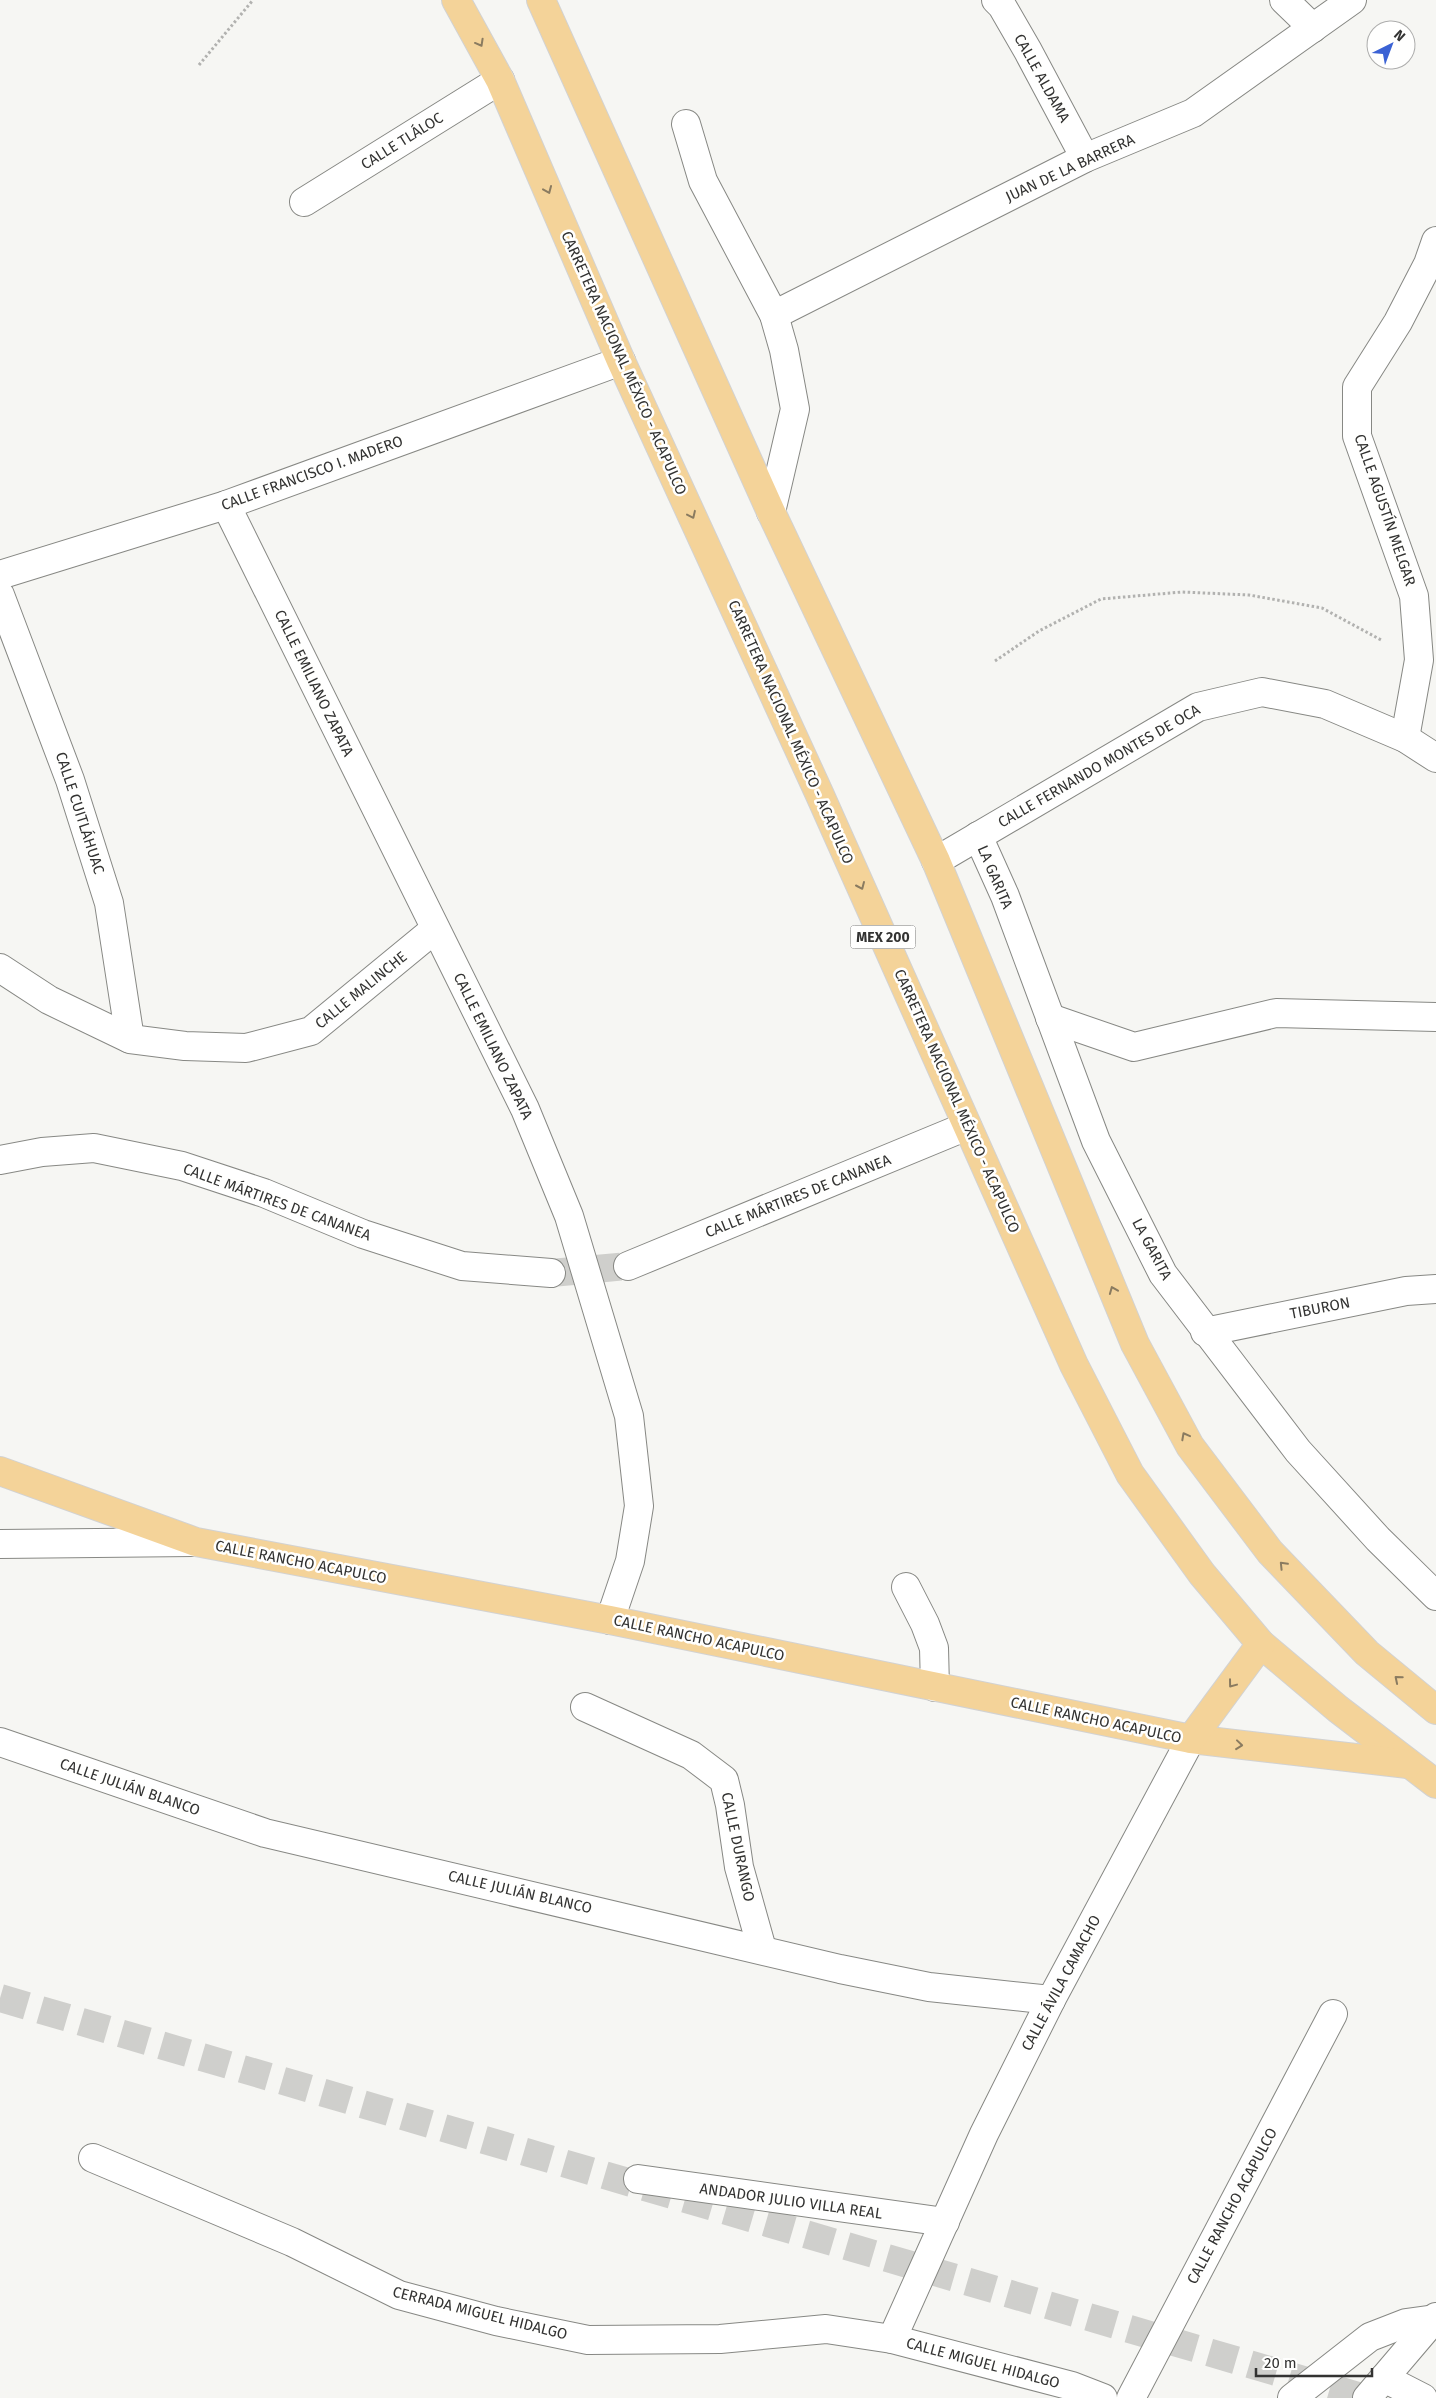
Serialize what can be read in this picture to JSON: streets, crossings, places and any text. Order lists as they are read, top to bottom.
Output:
{
  "streets": {
    "main road": [
      "CARRETERA NACIONAL MÉXICO - ACAPULCO",
      "MEX 200",
      "CALLE RANCHO ACAPULCO",
      "CALLE ÁVILA CAMACHO"
    ],
    "street": [
      "CALLE ALDAMA",
      "CALLE TLÁLOC",
      "JUAN DE LA BARRERA",
      "CALLE FRANCISCO I. MADERO",
      "CALLE AGUSTÍN MELGAR",
      "CALLE EMILIANO ZAPATA",
      "CALLE FERNANDO MONTES DE OCA",
      "CALLE CUITLÁHUAC",
      "LA GARITA",
      "CALLE MALINCHE",
      "CALLE MÁRTIRES DE CANANEA",
      "TIBURON",
      "CALLE JULIÁN BLANCO",
      "CALLE DURANGO",
      "ANDADOR JULIO VILLA REAL",
      "CERRADA MIGUEL HIDALGO",
      "CALLE MIGUEL HIDALGO"
    ]
  },
  "crossings": [
    ["CALLE ALDAMA", "JUAN DE LA BARRERA"],
    ["CALLE TLÁLOC", "CARRETERA NACIONAL MÉXICO - ACAPULCO"],
    ["CARRETERA NACIONAL MÉXICO - ACAPULCO", "CALLE FRANCISCO I. MADERO"],
    ["CARRETERA NACIONAL MÉXICO - ACAPULCO", "CALLE MÁRTIRES DE CANANEA"],
    ["CARRETERA NACIONAL MÉXICO - ACAPULCO", "CALLE RANCHO ACAPULCO"],
    ["CARRETERA NACIONAL MÉXICO - ACAPULCO", "CALLE ÁVILA CAMACHO"],
    ["CALLE FRANCISCO I. MADERO", "CALLE EMILIANO ZAPATA"],
    ["CALLE AGUSTÍN MELGAR", "CALLE FERNANDO MONTES DE OCA"],
    ["CALLE EMILIANO ZAPATA", "CALLE MALINCHE"],
    ["CALLE EMILIANO ZAPATA", "CALLE RANCHO ACAPULCO"],
    ["CALLE FERNANDO MONTES DE OCA", "LA GARITA"],
    ["CALLE CUITLÁHUAC", "CALLE MALINCHE"],
    ["LA GARITA", "TIBURON"],
    ["CALLE RANCHO ACAPULCO", "CALLE ÁVILA CAMACHO"],
    ["CALLE JULIÁN BLANCO", "CALLE DURANGO"],
    ["CALLE JULIÁN BLANCO", "CALLE ÁVILA CAMACHO"],
    ["CALLE ÁVILA CAMACHO", "ANDADOR JULIO VILLA REAL"],
    ["CALLE ÁVILA CAMACHO", "CERRADA MIGUEL HIDALGO"],
    ["CALLE ÁVILA CAMACHO", "CALLE MIGUEL HIDALGO"],
    ["CERRADA MIGUEL HIDALGO", "CALLE MIGUEL HIDALGO"]
  ],
  "scale_bar": "20 m",
  "north": "top right"
}
